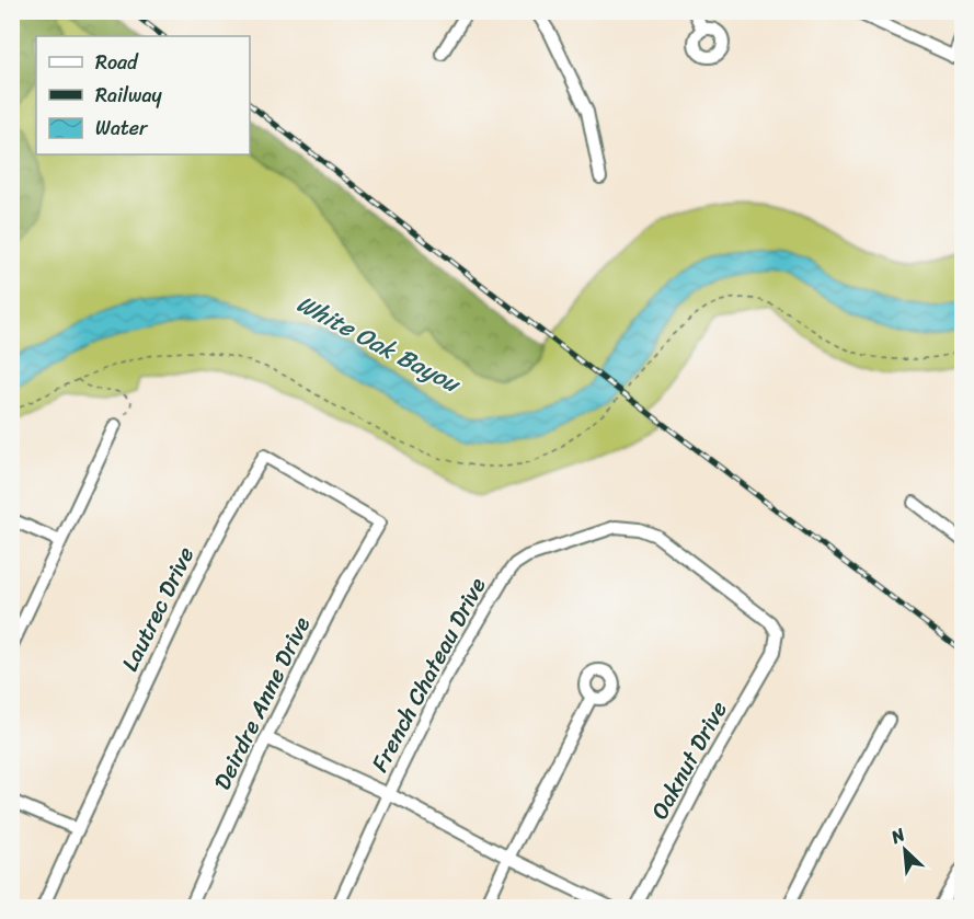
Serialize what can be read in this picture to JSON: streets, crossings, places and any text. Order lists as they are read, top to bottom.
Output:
{
  "streets": {
    "street": [
      "Lautrec Drive",
      "French Chateau Drive",
      "Deirdre Anne Drive",
      "Oaknut Drive"
    ]
  },
  "crossings": [
    ["Lautrec Drive", "Deirdre Anne Drive"],
    ["French Chateau Drive", "Oaknut Drive"]
  ],
  "water": ["White Oak Bayou"],
  "legend": ["Road", "Railway", "Water"],
  "north": "top left"
}
